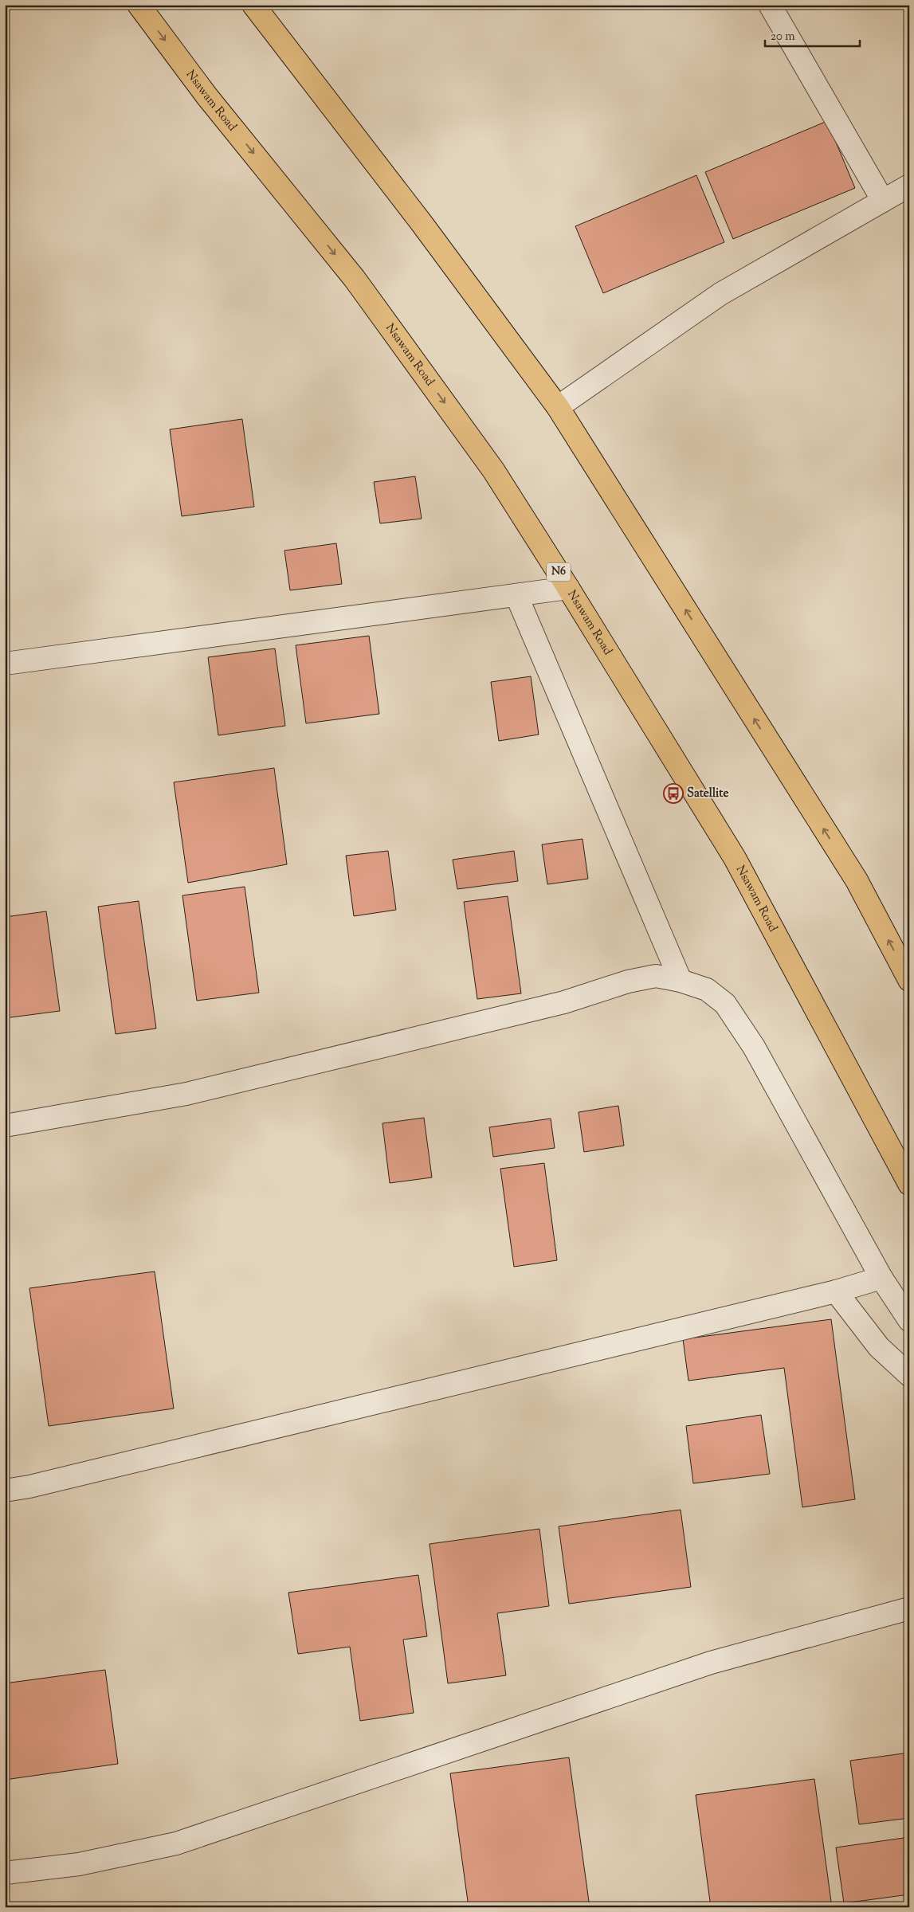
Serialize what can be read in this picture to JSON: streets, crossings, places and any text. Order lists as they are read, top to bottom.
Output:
{
  "streets": {
    "highway": ["Nsawam Road", "N6"]
  },
  "places": {
    "bus stop": ["Satellite"]
  },
  "scale_bar": "20 m"
}
